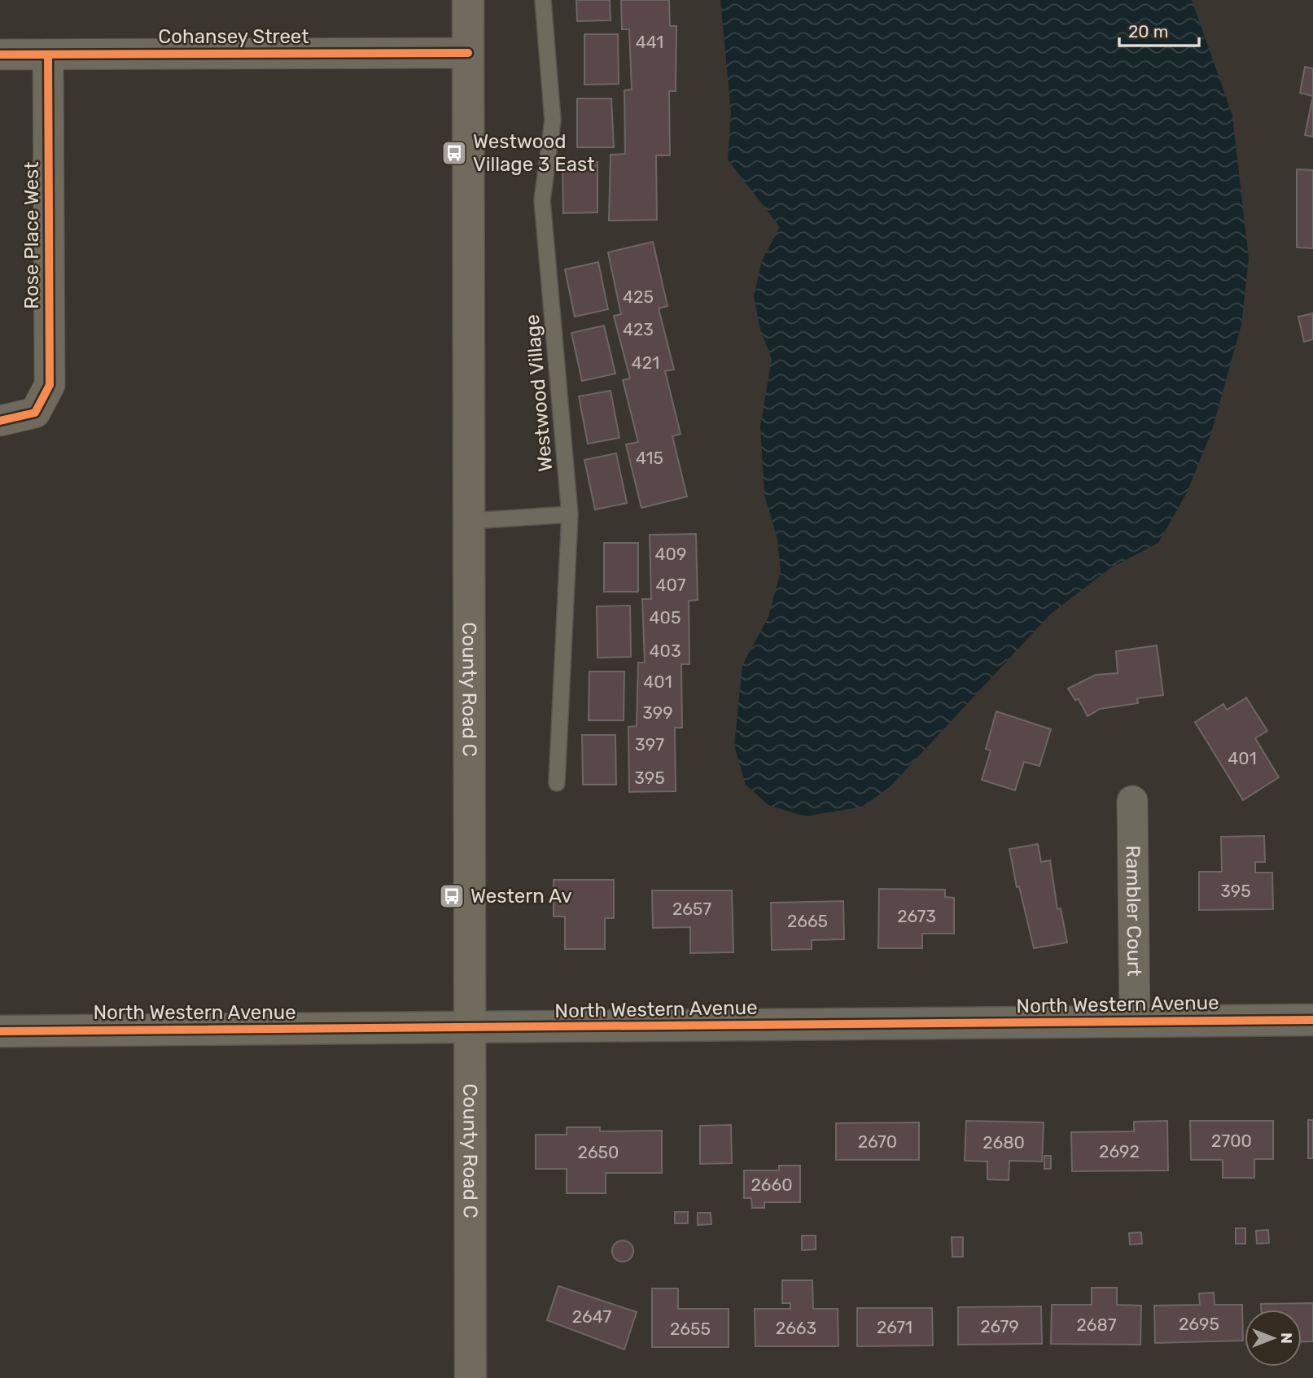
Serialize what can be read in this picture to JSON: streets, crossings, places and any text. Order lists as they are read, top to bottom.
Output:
{
  "streets": {
    "main road": ["County Road C"],
    "street": [
      "Cohansey Street",
      "Rose Place West",
      "Rambler Court",
      "North Western Avenue"
    ],
    "lane": ["Westwood Village"]
  },
  "crossings": [
    ["Cohansey Street", "Rose Place West"],
    ["Cohansey Street", "County Road C"],
    ["County Road C", "North Western Avenue"],
    ["Rambler Court", "North Western Avenue"]
  ],
  "places": {
    "bus stop": ["Westwood Village 3 East", "Western Av"]
  },
  "house_numbers": [
    "441",
    "425",
    "423",
    "421",
    "415",
    "409",
    "407",
    "405",
    "403",
    "401",
    "399",
    "397",
    "401",
    "395",
    "395",
    "2657",
    "2673",
    "2665",
    "2700",
    "2670",
    "2680",
    "2692",
    "2650",
    "2660",
    "2647",
    "2695",
    "2687",
    "2679",
    "2671",
    "2663",
    "2655"
  ],
  "scale_bar": "20 m",
  "north": "right"
}
